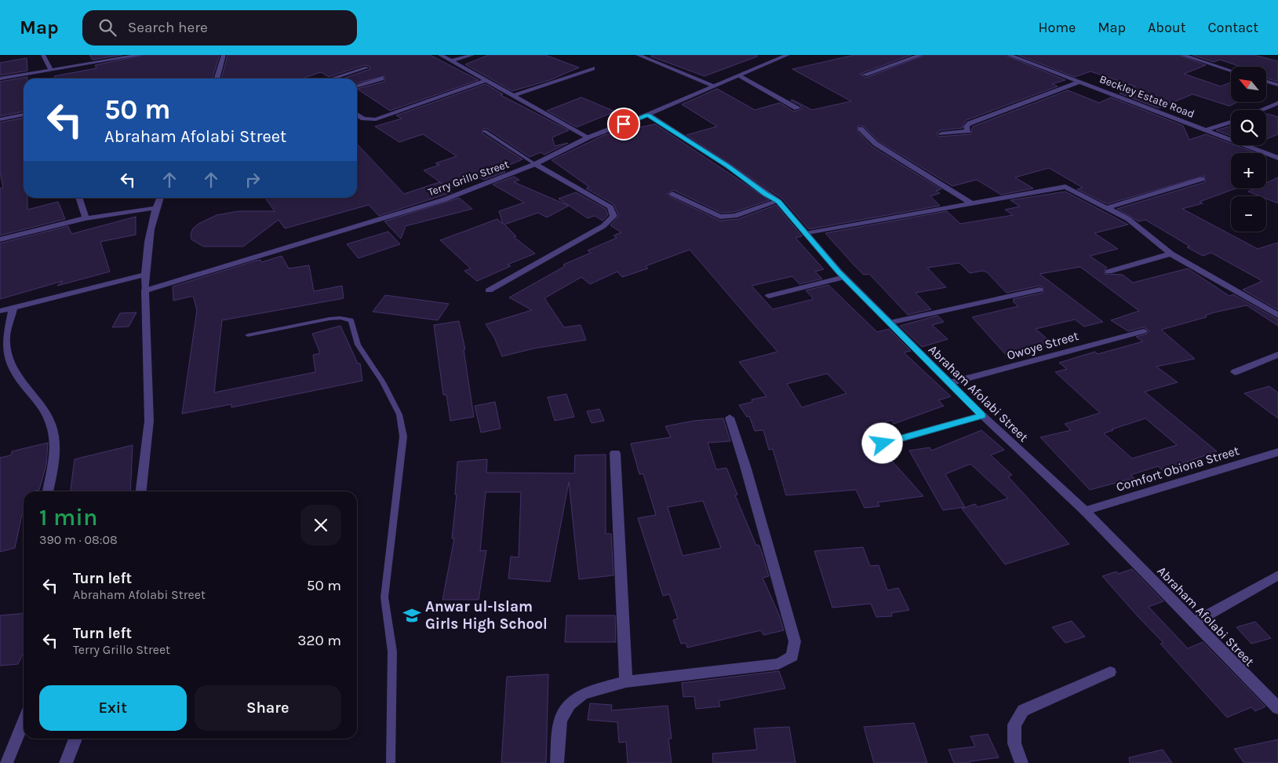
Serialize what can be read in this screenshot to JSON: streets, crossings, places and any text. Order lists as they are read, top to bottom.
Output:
{
  "streets": {
    "street": [
      "Beckley Estate Road",
      "Terry Grillo Street",
      "Owoye Street",
      "Abraham Afolabi Street",
      "Comfort Obiona Street"
    ]
  },
  "crossings": [
    ["Terry Grillo Street", "Abraham Afolabi Street"],
    ["Owoye Street", "Abraham Afolabi Street"],
    ["Abraham Afolabi Street", "Comfort Obiona Street"]
  ],
  "places": {
    "school or university": ["Anwar ul-Islam Girls High School"]
  },
  "north": "top left",
  "page": {
    "header": "Map",
    "search": "Search here",
    "nav": [
      "Home",
      "Map",
      "About",
      "Contact"
    ],
    "map_buttons": ["+", "−"],
    "turn": ["50 m", "Abraham Afolabi Street"],
    "heading": ["1 min", "390 m · 08:08"],
    "list": [
      {
        "name": "Turn left",
        "note": "Abraham Afolabi Street",
        "value": "50 m"
      },
      {
        "name": "Turn left",
        "note": "Terry Grillo Street",
        "value": "320 m"
      }
    ],
    "buttons": ["Exit", "Share"]
  }
}
